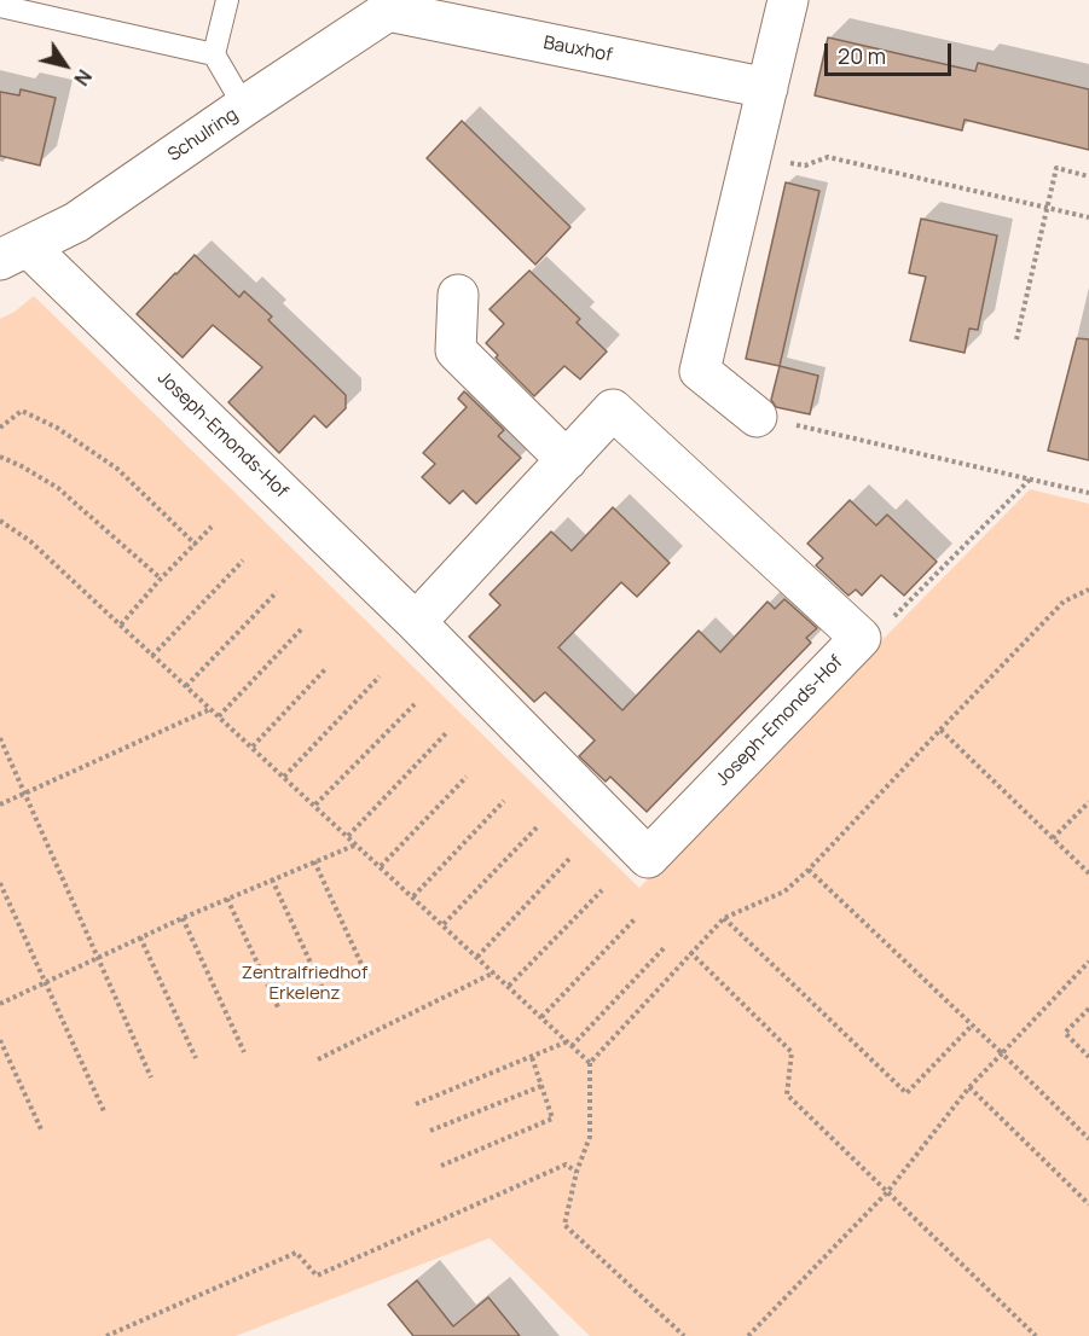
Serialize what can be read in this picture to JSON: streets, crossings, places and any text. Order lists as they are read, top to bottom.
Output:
{
  "streets": {
    "street": ["Bauxhof", "Schulring", "Joseph-Emonds-Hof"]
  },
  "crossings": [
    ["Bauxhof", "Schulring"],
    ["Schulring", "Joseph-Emonds-Hof"]
  ],
  "parks": ["Zentralfriedhof Erkelenz"],
  "scale_bar": "20 m",
  "north": "bottom right"
}
